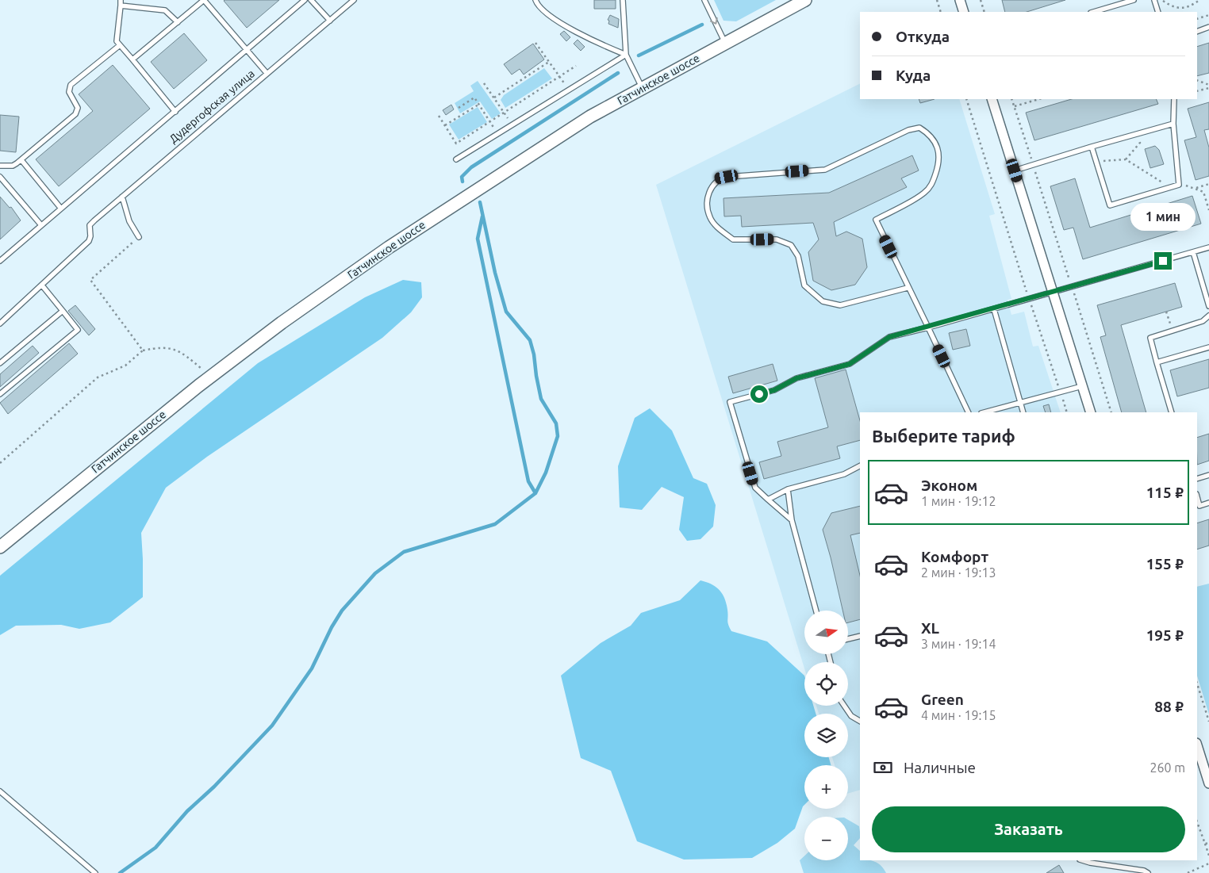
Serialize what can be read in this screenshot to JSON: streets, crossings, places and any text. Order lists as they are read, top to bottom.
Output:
{
  "streets": {
    "main road": ["Гатчинское шоссе"],
    "lane": ["Дудергофская улица"]
  },
  "north": "right",
  "page": {
    "banner": ["Откуда", "Куда"],
    "bubble": "1 мин",
    "heading": "Выберите тариф",
    "list": [
      {
        "name": "Эконом",
        "note": "1 мин · 19:12",
        "value": "115 ₽"
      },
      {
        "name": "Комфорт",
        "note": "2 мин · 19:13",
        "value": "155 ₽"
      },
      {
        "name": "XL",
        "note": "3 мин · 19:14",
        "value": "195 ₽"
      },
      {
        "name": "Green",
        "note": "4 мин · 19:15",
        "value": "88 ₽"
      }
    ],
    "map_buttons": ["+", "−"],
    "pay": ["Наличные", "260 m"],
    "buttons": "Заказать"
  }
}
